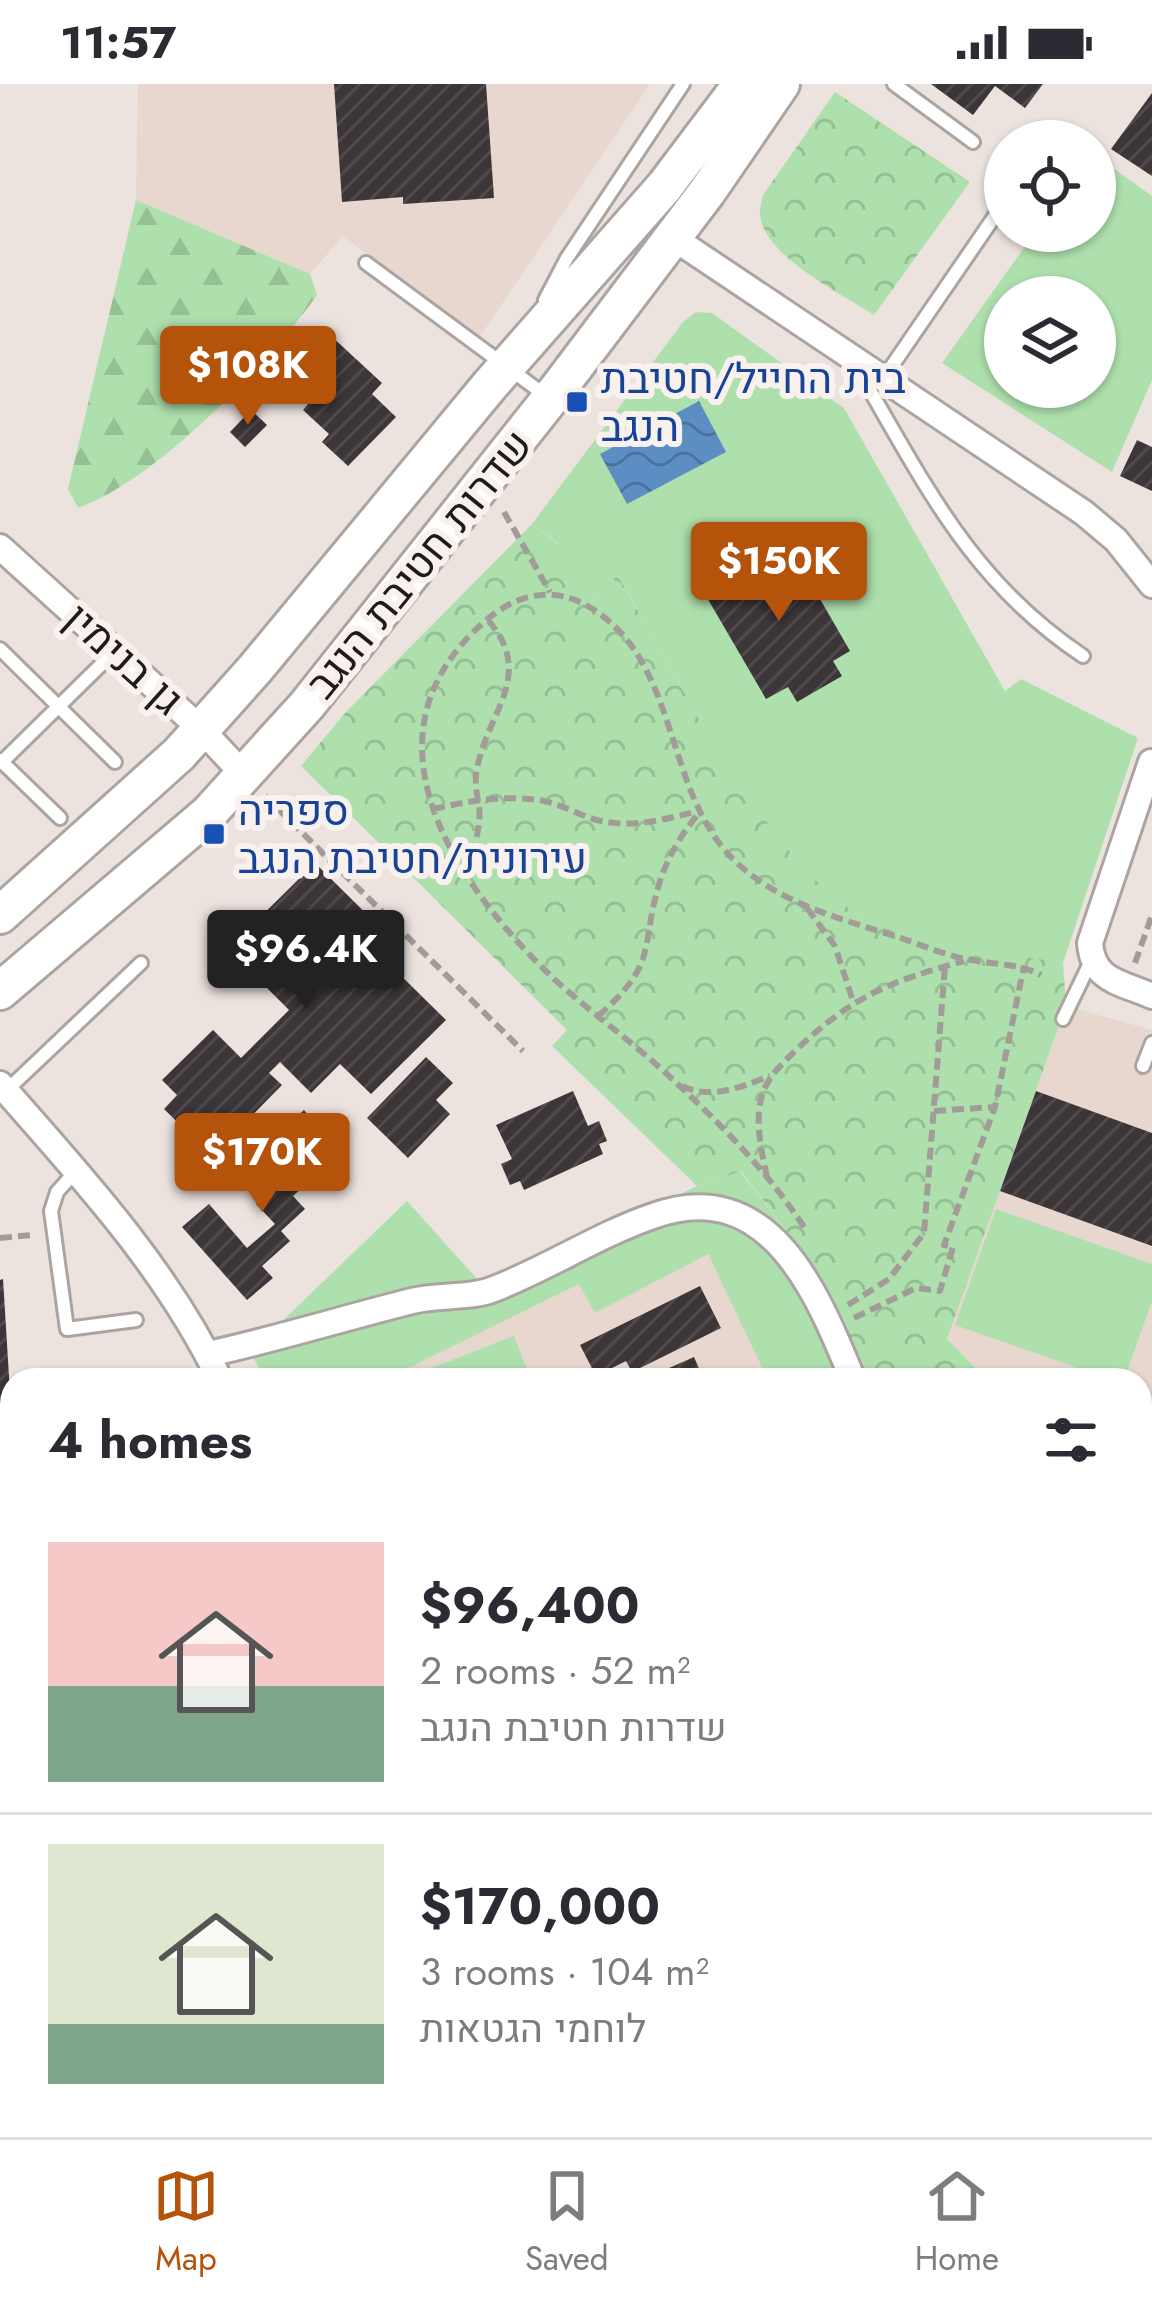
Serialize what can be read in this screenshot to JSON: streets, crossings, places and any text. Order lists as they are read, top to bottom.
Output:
{
  "streets": {
    "main road": ["שדרות חטיבת הנגב"],
    "street": ["גן בנימין"]
  },
  "crossings": [
    ["שדרות חטיבת הנגב", "גן בנימין"]
  ],
  "places": {
    "transit": ["בית החייל/חטיבת הנגב", "ספריה עירונית/חטיבת הנגב"]
  },
  "page": {
    "status": "11:57",
    "price": [
      "$108K",
      "$150K",
      "$96.4K",
      "$170K"
    ],
    "heading": "4 homes",
    "list": [
      {
        "name": "$96,400",
        "note": "2 rooms · 52 m² · שדרות חטיבת הנגב"
      },
      {
        "name": "$170,000",
        "note": "3 rooms · 104 m² · לוחמי הגטאות"
      }
    ],
    "tabs": ["Map", "Saved", "Home"]
  }
}
